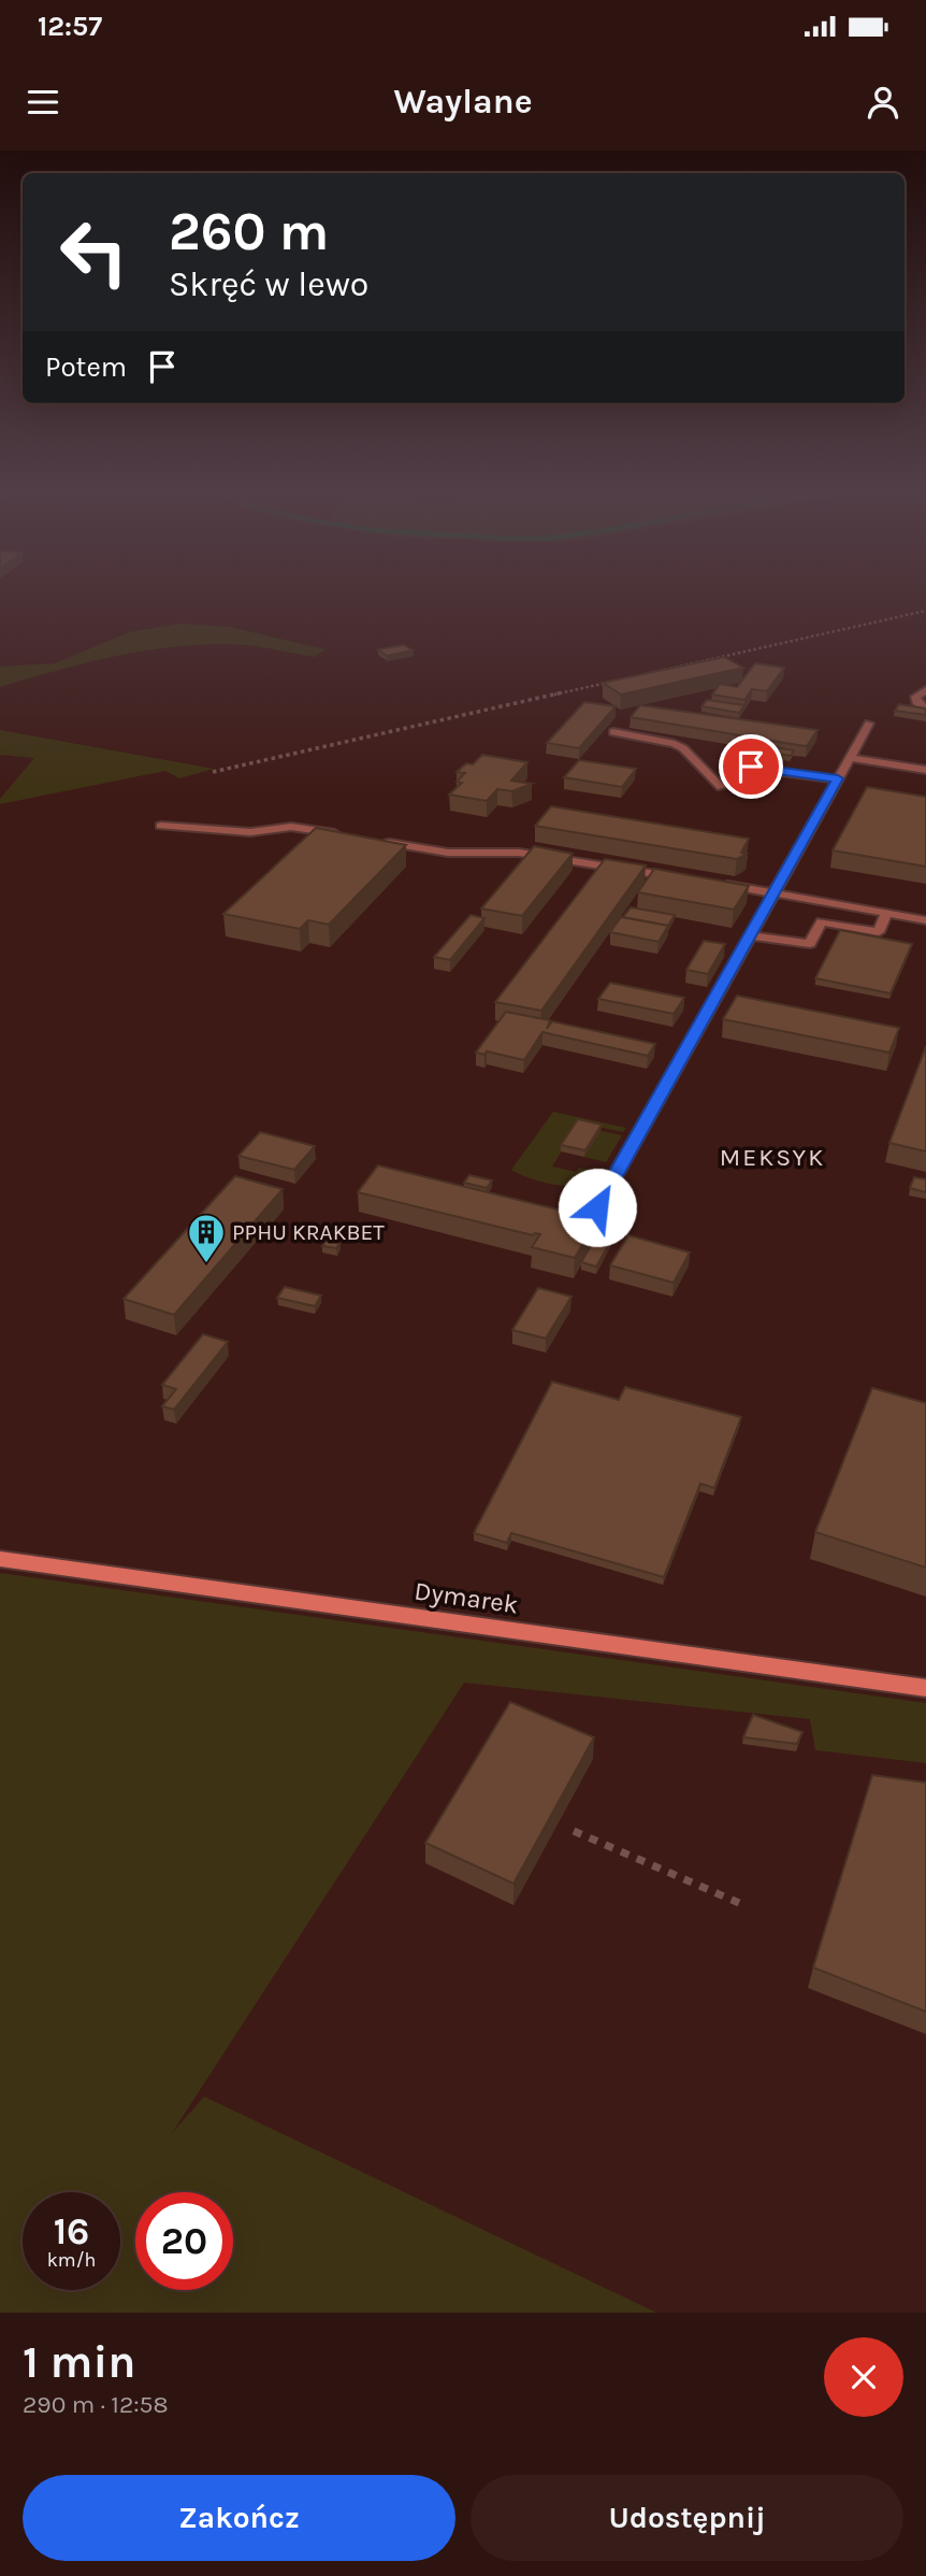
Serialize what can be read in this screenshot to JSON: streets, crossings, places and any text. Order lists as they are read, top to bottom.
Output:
{
  "streets": {
    "street": ["Dymarek"]
  },
  "districts": ["MEKSYK"],
  "places": {
    "building": ["PPHU KRAKBET"]
  },
  "page": {
    "status": "12:57",
    "header": "Waylane",
    "turn": ["260 m", "Skręć w lewo"],
    "then": "Potem",
    "speed": "16 km/h",
    "limit": "20",
    "heading": ["1 min", "290 m · 12:58"],
    "buttons": ["Zakończ", "Udostępnij"]
  }
}
